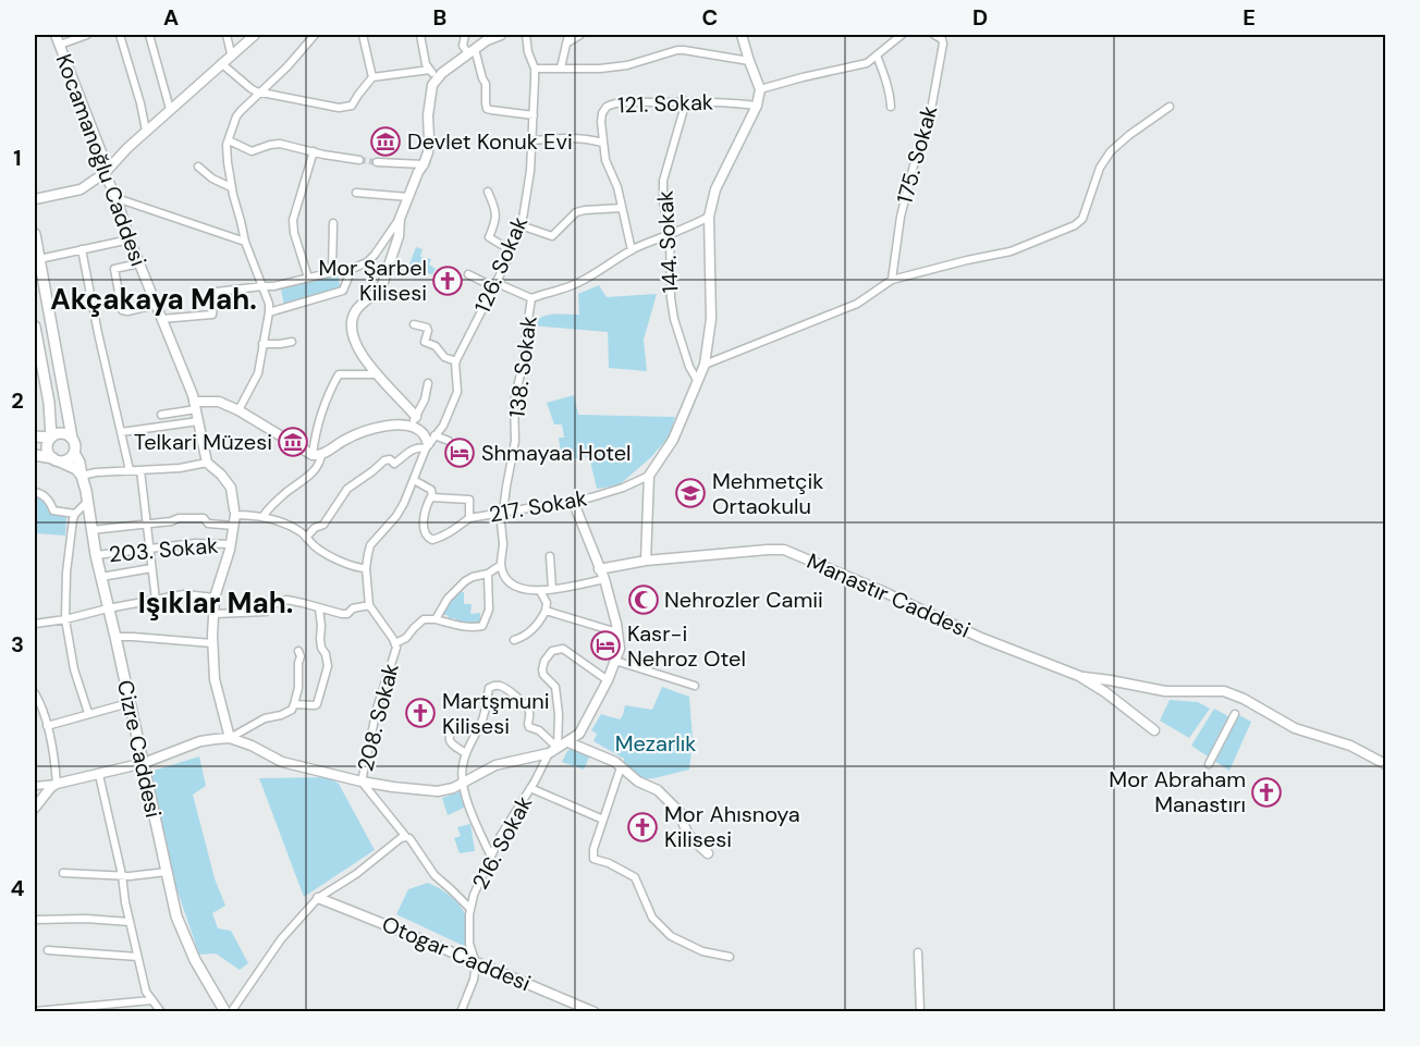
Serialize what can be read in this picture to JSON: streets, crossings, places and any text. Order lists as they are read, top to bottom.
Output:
{
  "streets": {
    "main road": ["Cizre Caddesi"],
    "street": [
      "121. Sokak",
      "175. Sokak",
      "Kocamanoğlu Caddesi",
      "144. Sokak",
      "126. Sokak",
      "138. Sokak",
      "217. Sokak",
      "203. Sokak",
      "Manastır Caddesi",
      "208. Sokak",
      "216. Sokak",
      "Otogar Caddesi"
    ]
  },
  "crossings": [
    ["121. Sokak", "144. Sokak"],
    ["126. Sokak", "208. Sokak"],
    ["138. Sokak", "217. Sokak"],
    ["203. Sokak", "Cizre Caddesi"],
    ["216. Sokak", "Otogar Caddesi"]
  ],
  "districts": ["Akçakaya Mah.", "Işıklar Mah."],
  "parks": ["Mezarlık"],
  "places": {
    "museum": ["Devlet Konuk Evi", "Telkari Müzesi"],
    "church": [
      "Mor Şarbel Kilisesi",
      "Martşmuni Kilisesi",
      "Mor Abraham Manastırı",
      "Mor Ahısnoya Kilisesi"
    ],
    "hotel": ["Shmayaa Hotel", "Kasr-i Nehroz Otel"],
    "school or university": ["Mehmetçik Ortaokulu"],
    "mosque": ["Nehrozler Camii"]
  },
  "grid": {
    "columns": [
      "A",
      "B",
      "C",
      "D",
      "E"
    ],
    "rows": [
      "1",
      "2",
      "3",
      "4"
    ]
  }
}
